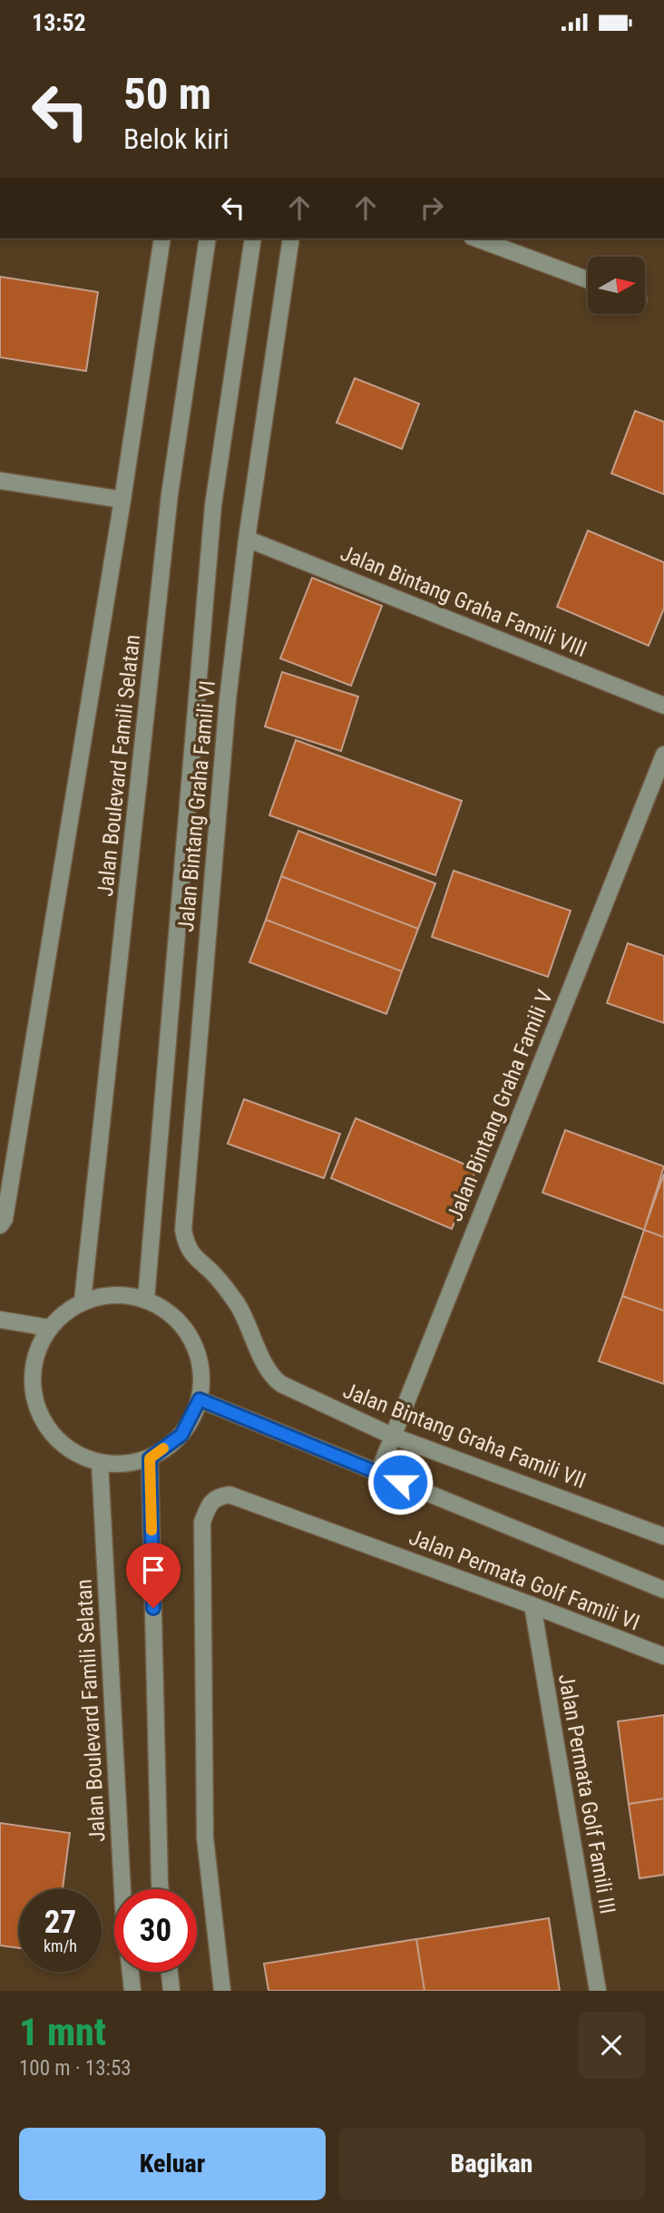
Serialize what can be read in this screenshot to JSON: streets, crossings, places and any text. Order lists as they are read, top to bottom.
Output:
{
  "streets": {
    "street": [
      "Jalan Bintang Graha Famili VIII",
      "Jalan Boulevard Famili Selatan",
      "Jalan Bintang Graha Famili VI",
      "Jalan Bintang Graha Famili V",
      "Jalan Bintang Graha Famili VII",
      "Jalan Permata Golf Famili VI",
      "Jalan Permata Golf Famili III"
    ]
  },
  "crossings": [
    ["Jalan Bintang Graha Famili VIII", "Jalan Bintang Graha Famili VI"],
    ["Jalan Bintang Graha Famili VI", "Jalan Bintang Graha Famili VII"],
    ["Jalan Bintang Graha Famili V", "Jalan Bintang Graha Famili VII"],
    ["Jalan Permata Golf Famili VI", "Jalan Permata Golf Famili III"]
  ],
  "north": "right",
  "page": {
    "status": "13:52",
    "turn": ["50 m", "Belok kiri"],
    "speed": "27 km/h",
    "limit": "30",
    "heading": ["1 mnt", "100 m · 13:53"],
    "buttons": ["Keluar", "Bagikan"]
  }
}
